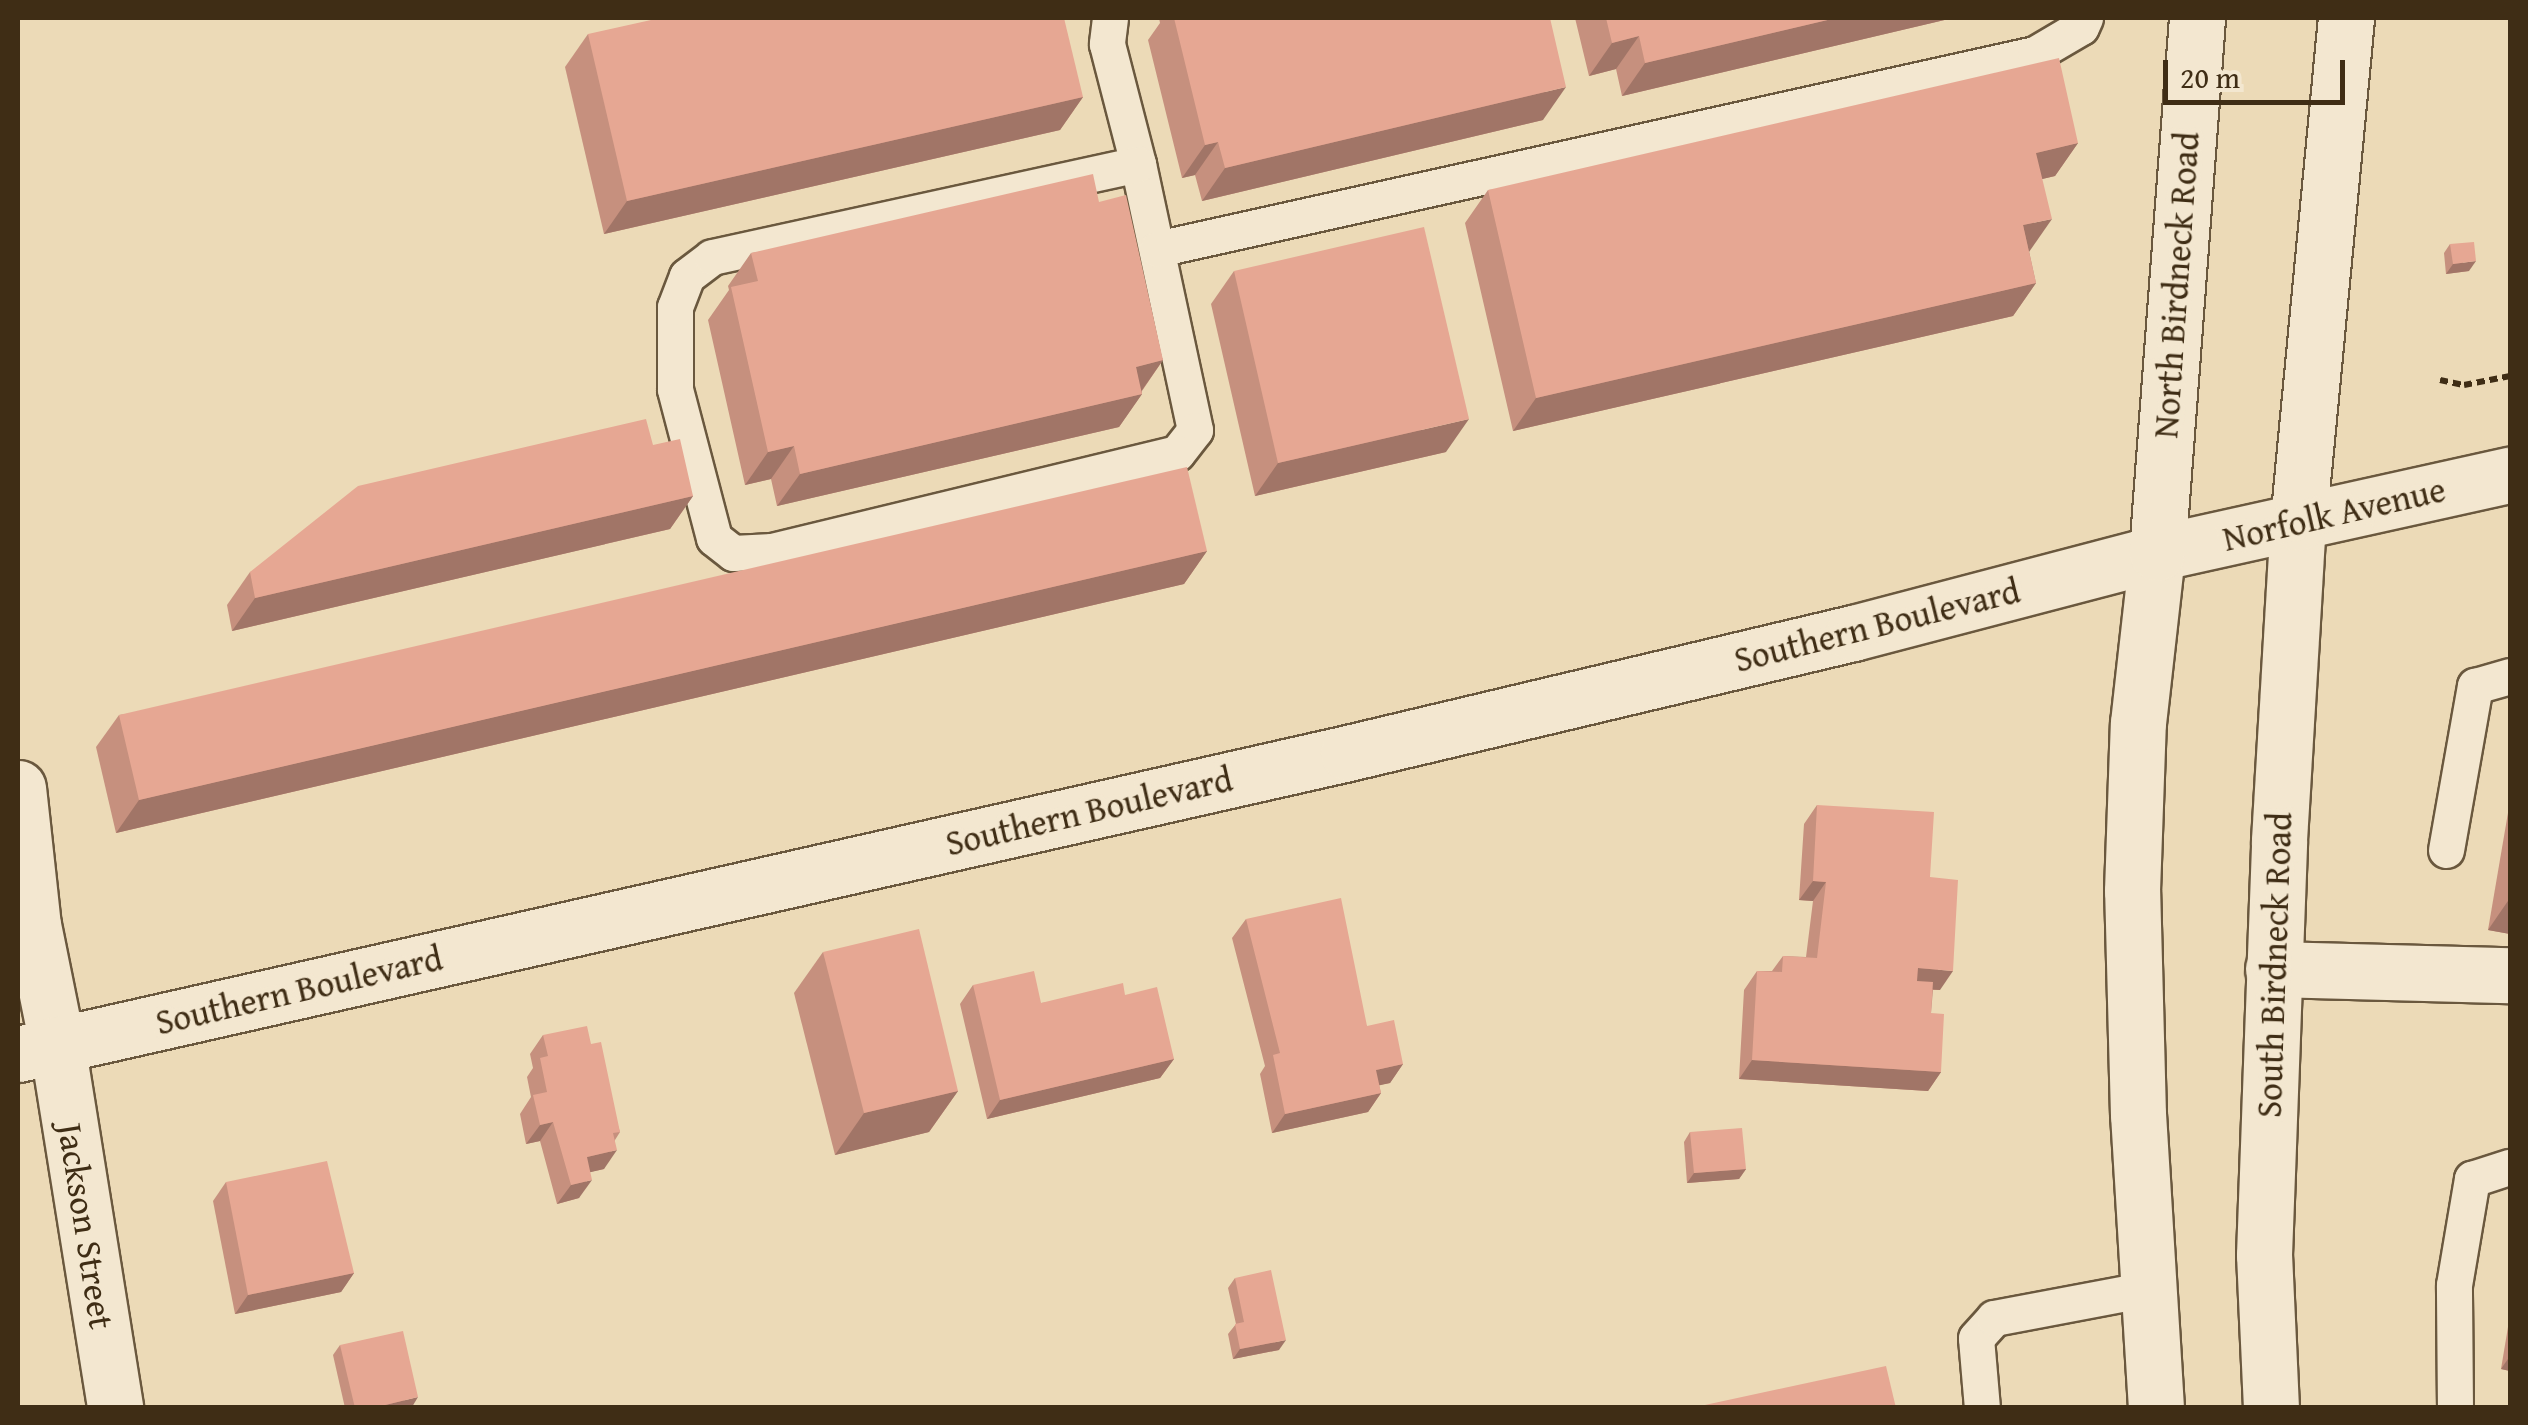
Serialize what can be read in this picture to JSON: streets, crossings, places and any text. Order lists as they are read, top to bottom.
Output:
{
  "streets": {
    "main road": [
      "North Birdneck Road",
      "Norfolk Avenue",
      "Southern Boulevard",
      "South Birdneck Road",
      "Jackson Street"
    ]
  },
  "crossings": [
    ["North Birdneck Road", "Norfolk Avenue"],
    ["North Birdneck Road", "Southern Boulevard"],
    ["Norfolk Avenue", "Southern Boulevard"],
    ["Norfolk Avenue", "South Birdneck Road"],
    ["Southern Boulevard", "Jackson Street"]
  ],
  "scale_bar": "20 m"
}
